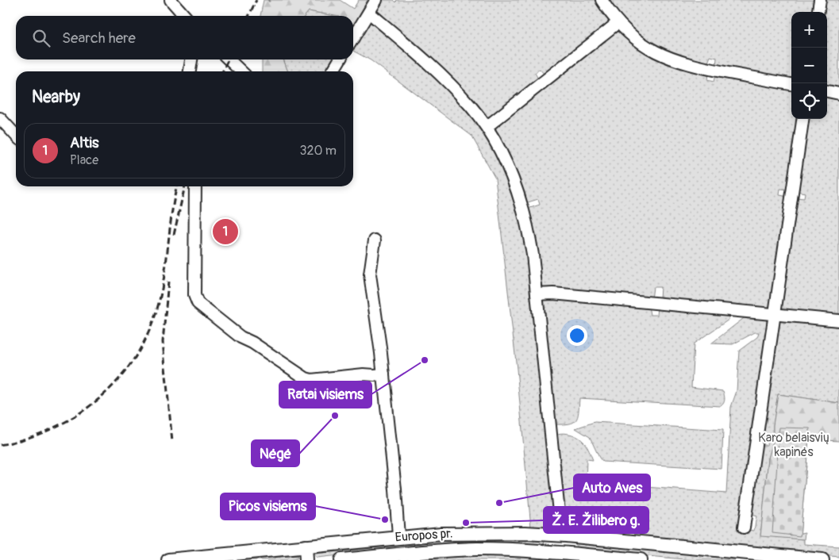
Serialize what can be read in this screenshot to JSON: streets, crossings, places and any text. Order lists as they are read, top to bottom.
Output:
{
  "streets": {
    "main road": ["Europos pr."]
  },
  "parks": ["Karo belaisvių kapinės"],
  "places": [
    "Ratai visiems",
    "Nėgė",
    "Auto Aves",
    "Picos visiems",
    "Ž. E. Žilibero g."
  ],
  "page": {
    "map_buttons": ["+", "−"],
    "search": "Search here",
    "heading": "Nearby",
    "list": [
      {
        "mark": "1",
        "name": "Altis",
        "note": "Place",
        "value": "320 m"
      }
    ],
    "pins": "1"
  }
}
